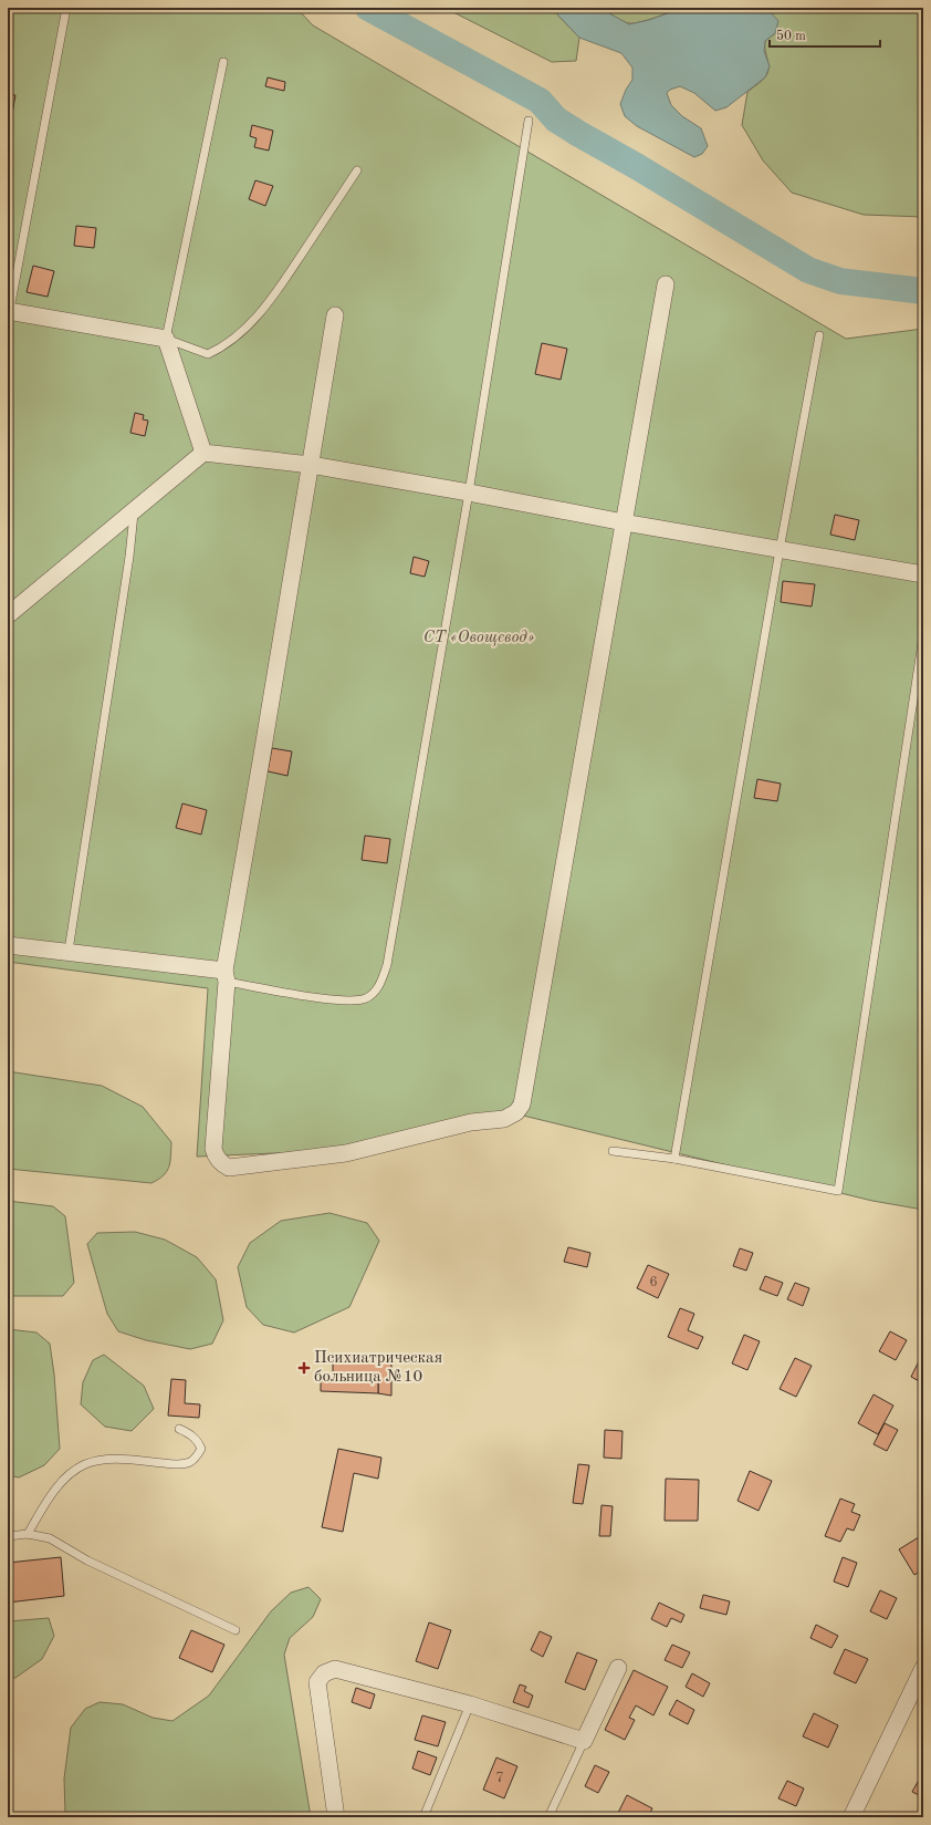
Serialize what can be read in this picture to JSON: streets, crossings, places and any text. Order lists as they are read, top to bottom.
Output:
{
  "parks": ["СТ «Овощевод»"],
  "places": {
    "health": ["Психиатрическая больница №10"]
  },
  "house_numbers": ["6", "7"],
  "scale_bar": "50 m"
}
